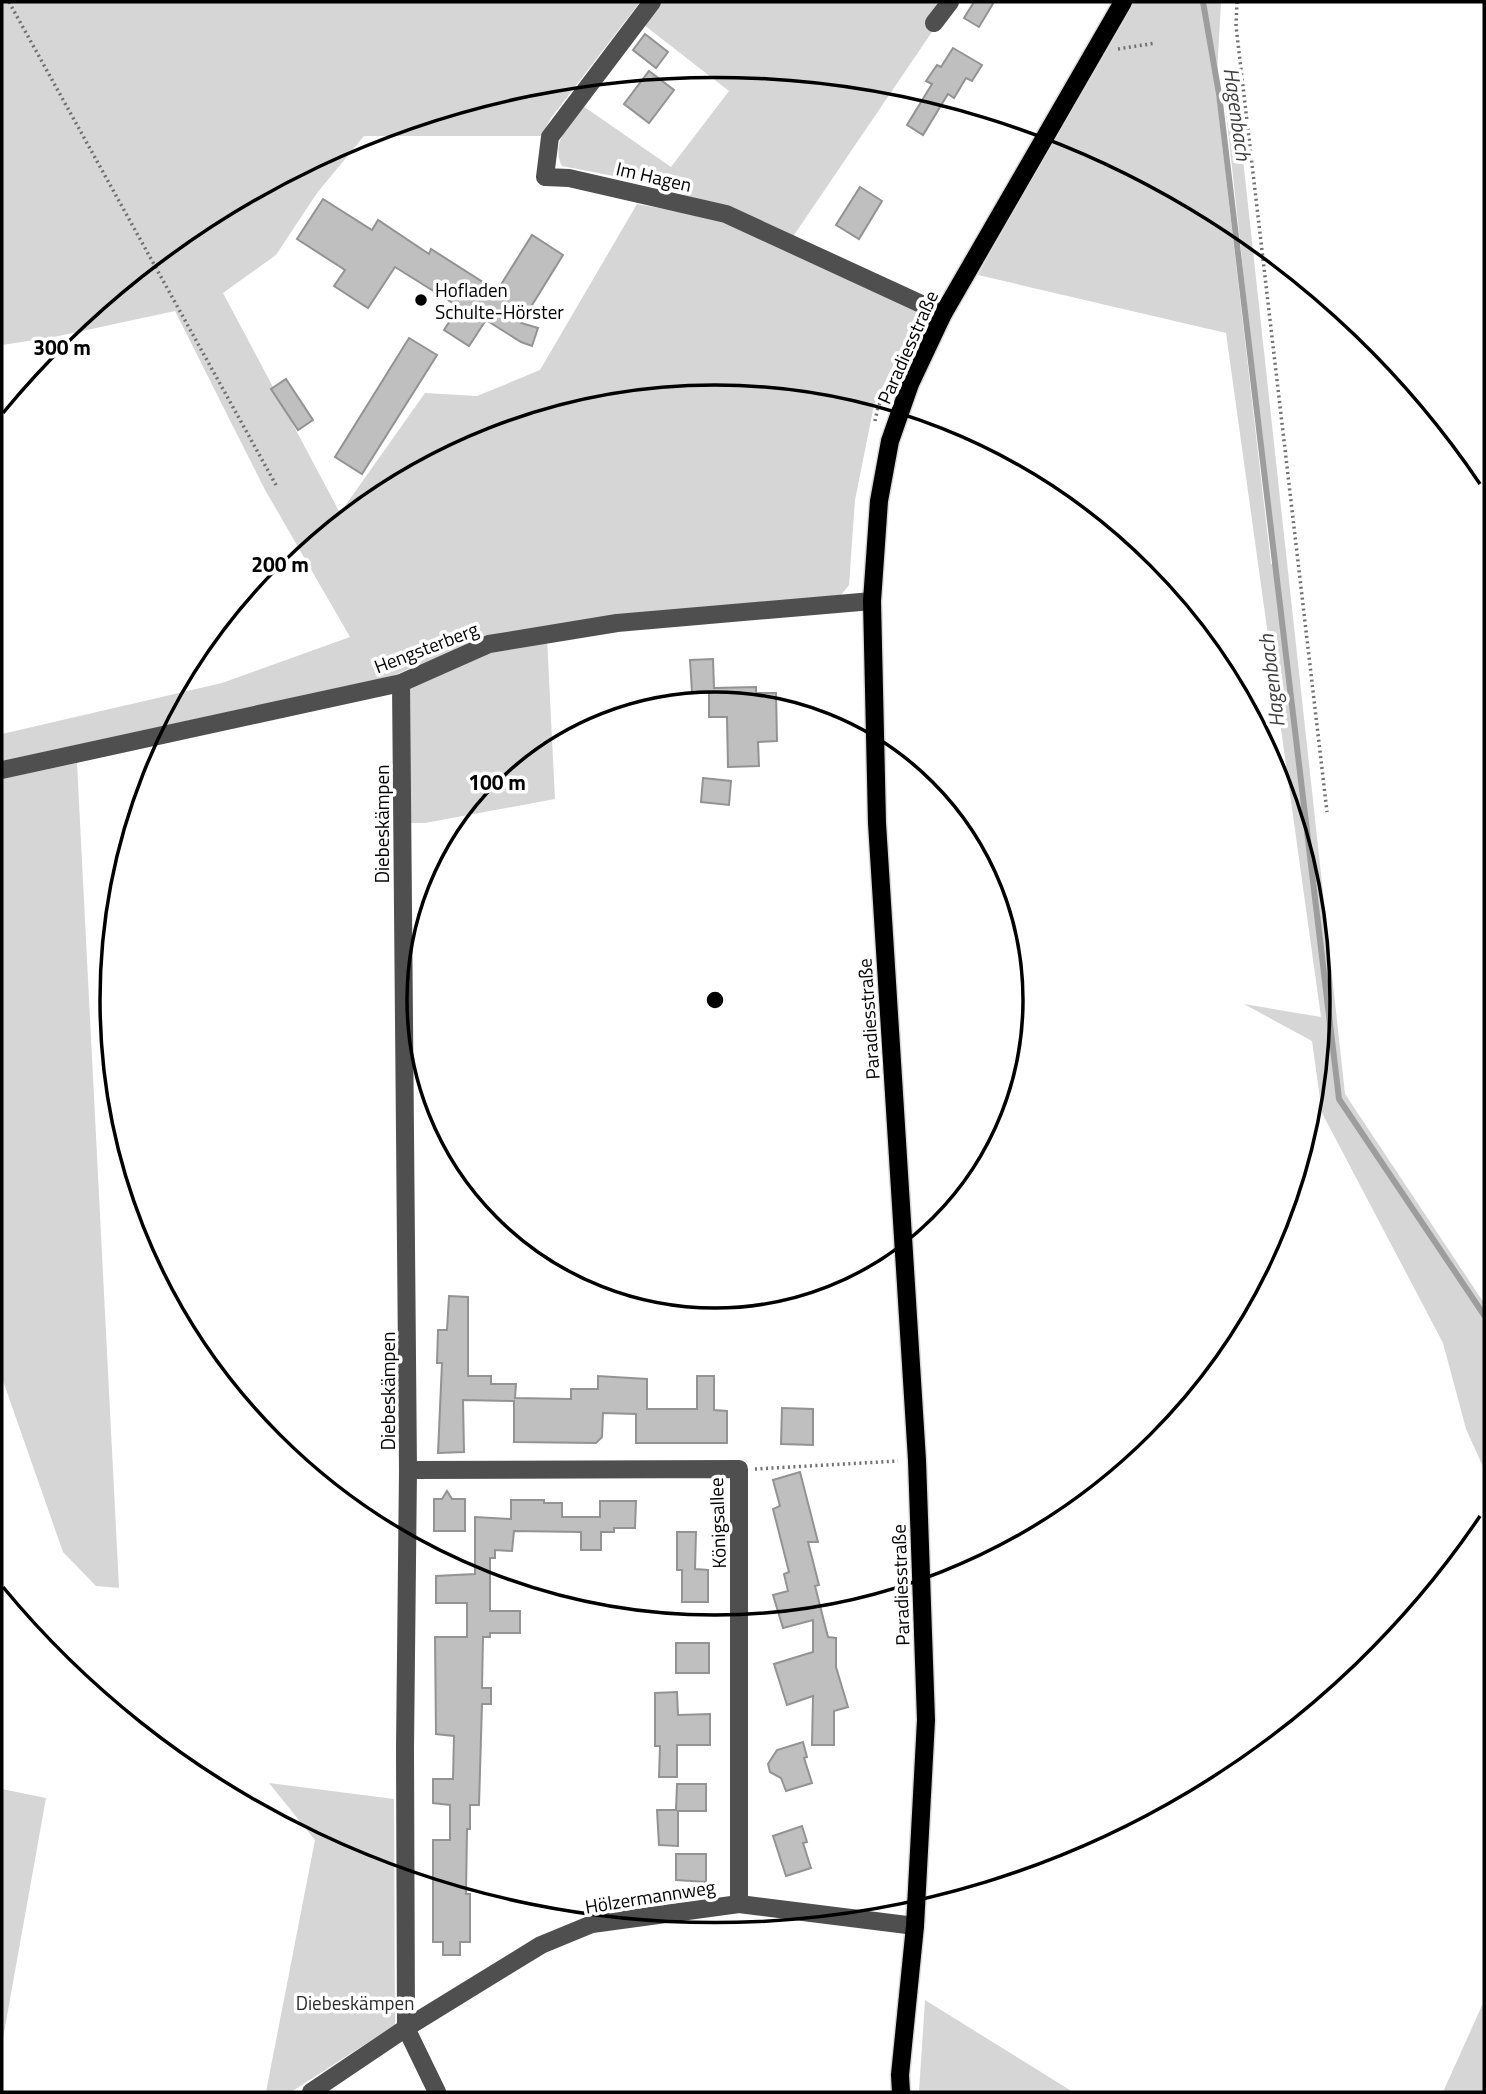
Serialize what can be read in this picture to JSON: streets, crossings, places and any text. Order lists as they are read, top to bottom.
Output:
{
  "streets": {
    "main road": ["Paradiesstraße"],
    "street": [
      "Im Hagen",
      "Hengsterberg",
      "Diebeskämpen",
      "Königsallee",
      "Hölzermannweg"
    ]
  },
  "crossings": [
    ["Im Hagen", "Paradiesstraße"],
    ["Paradiesstraße", "Hengsterberg"],
    ["Paradiesstraße", "Hölzermannweg"],
    ["Hengsterberg", "Diebeskämpen"],
    ["Diebeskämpen", "Königsallee"],
    ["Diebeskämpen", "Hölzermannweg"],
    ["Königsallee", "Hölzermannweg"]
  ],
  "water": ["Hagenbach"],
  "parks": ["Diebeskämpen"],
  "places": ["Hofladen Schulte-Hörster"],
  "rings": ["300 m", "200 m", "100 m"]
}
